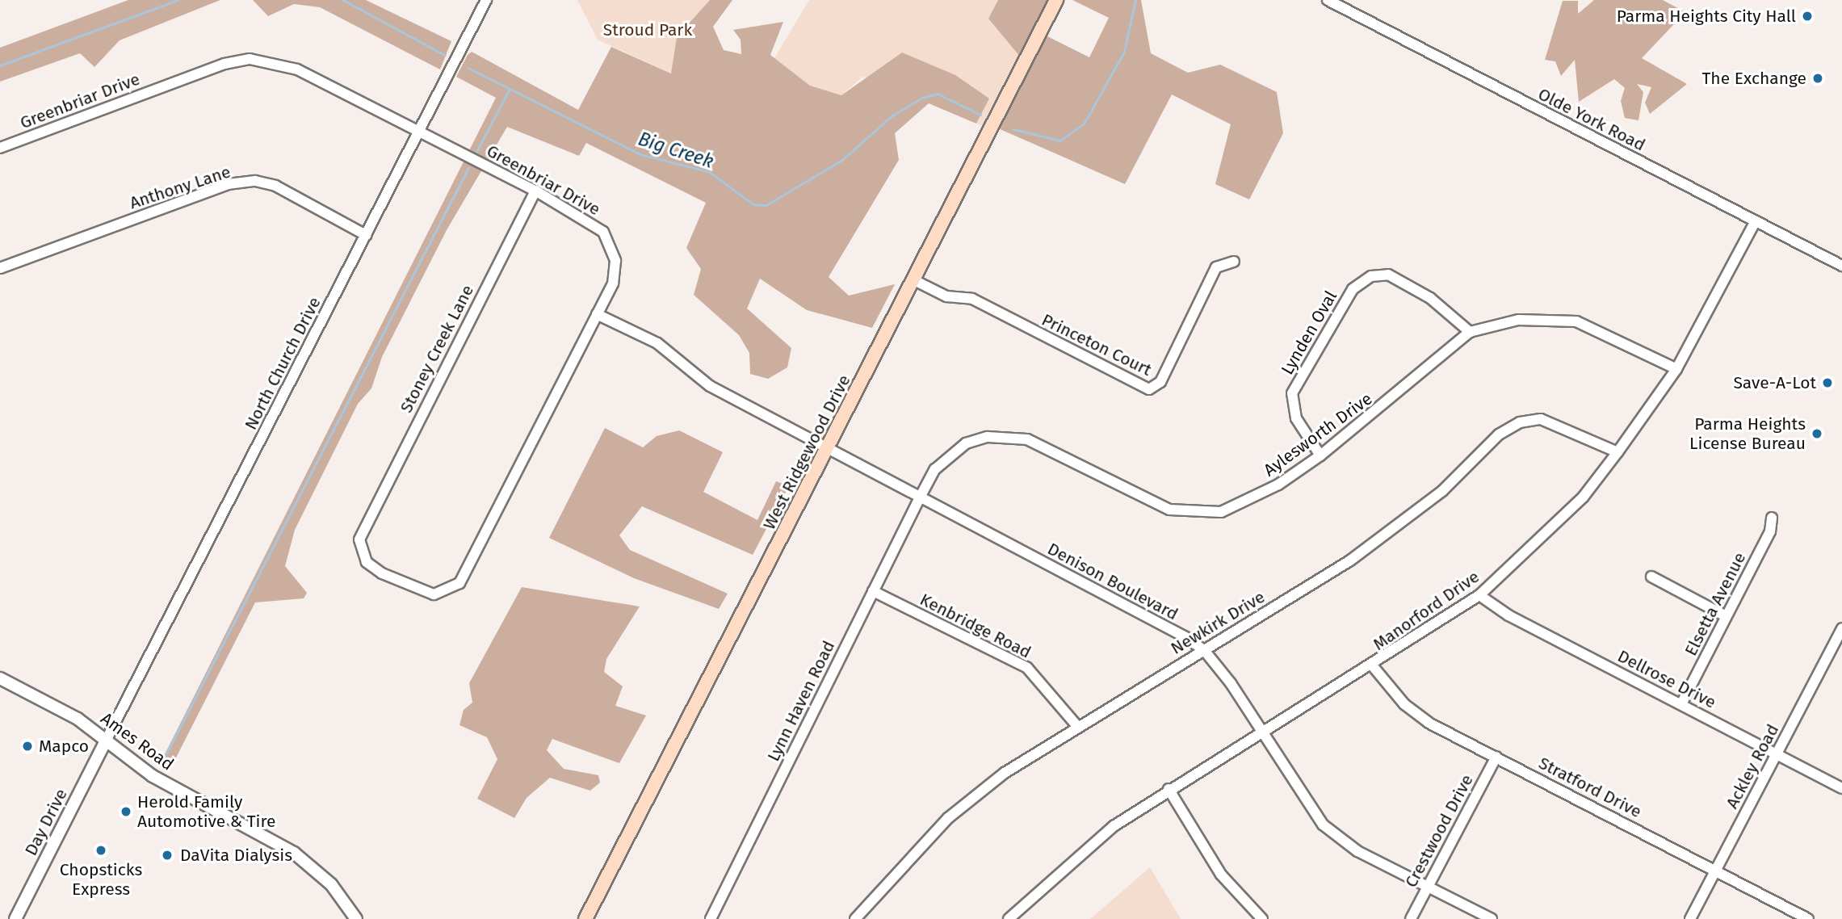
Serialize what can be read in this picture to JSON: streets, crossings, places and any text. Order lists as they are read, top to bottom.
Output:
{
  "streets": {
    "main road": ["West Ridgewood Drive"],
    "street": [
      "Greenbriar Drive",
      "Olde York Road",
      "Anthony Lane",
      "Lynden Oval",
      "Princeton Court",
      "Stoney Creek Lane",
      "North Church Drive",
      "Aylesworth Drive",
      "Denison Boulevard",
      "Elsetta Avenue",
      "Manorford Drive",
      "Newkirk Drive",
      "Kenbridge Road",
      "Dellrose Drive",
      "Lynn Haven Road",
      "Ames Road",
      "Ackley Road",
      "Stratford Drive",
      "Day Drive",
      "Crestwood Drive"
    ]
  },
  "crossings": [
    ["Greenbriar Drive", "Stoney Creek Lane"],
    ["Greenbriar Drive", "North Church Drive"],
    ["Greenbriar Drive", "Denison Boulevard"],
    ["Olde York Road", "Manorford Drive"],
    ["Anthony Lane", "North Church Drive"],
    ["Lynden Oval", "Aylesworth Drive"],
    ["Princeton Court", "West Ridgewood Drive"],
    ["North Church Drive", "Ames Road"],
    ["North Church Drive", "Day Drive"],
    ["Aylesworth Drive", "Denison Boulevard"],
    ["Aylesworth Drive", "Manorford Drive"],
    ["Aylesworth Drive", "Lynn Haven Road"],
    ["West Ridgewood Drive", "Denison Boulevard"],
    ["Denison Boulevard", "Manorford Drive"],
    ["Denison Boulevard", "Newkirk Drive"],
    ["Denison Boulevard", "Lynn Haven Road"],
    ["Denison Boulevard", "Crestwood Drive"],
    ["Elsetta Avenue", "Dellrose Drive"],
    ["Manorford Drive", "Newkirk Drive"],
    ["Manorford Drive", "Dellrose Drive"],
    ["Manorford Drive", "Stratford Drive"],
    ["Newkirk Drive", "Kenbridge Road"],
    ["Kenbridge Road", "Lynn Haven Road"],
    ["Dellrose Drive", "Ackley Road"],
    ["Ames Road", "Day Drive"],
    ["Ackley Road", "Stratford Drive"],
    ["Stratford Drive", "Crestwood Drive"]
  ],
  "water": ["Big Creek"],
  "parks": ["Stroud Park"],
  "places": [
    "Parma Heights City Hall",
    "The Exchange",
    "Save-A-Lot",
    "Parma Heights License Bureau",
    "Mapco",
    "Herold Family Automotive & Tire",
    "Chopsticks Express",
    "DaVita Dialysis"
  ]
}
